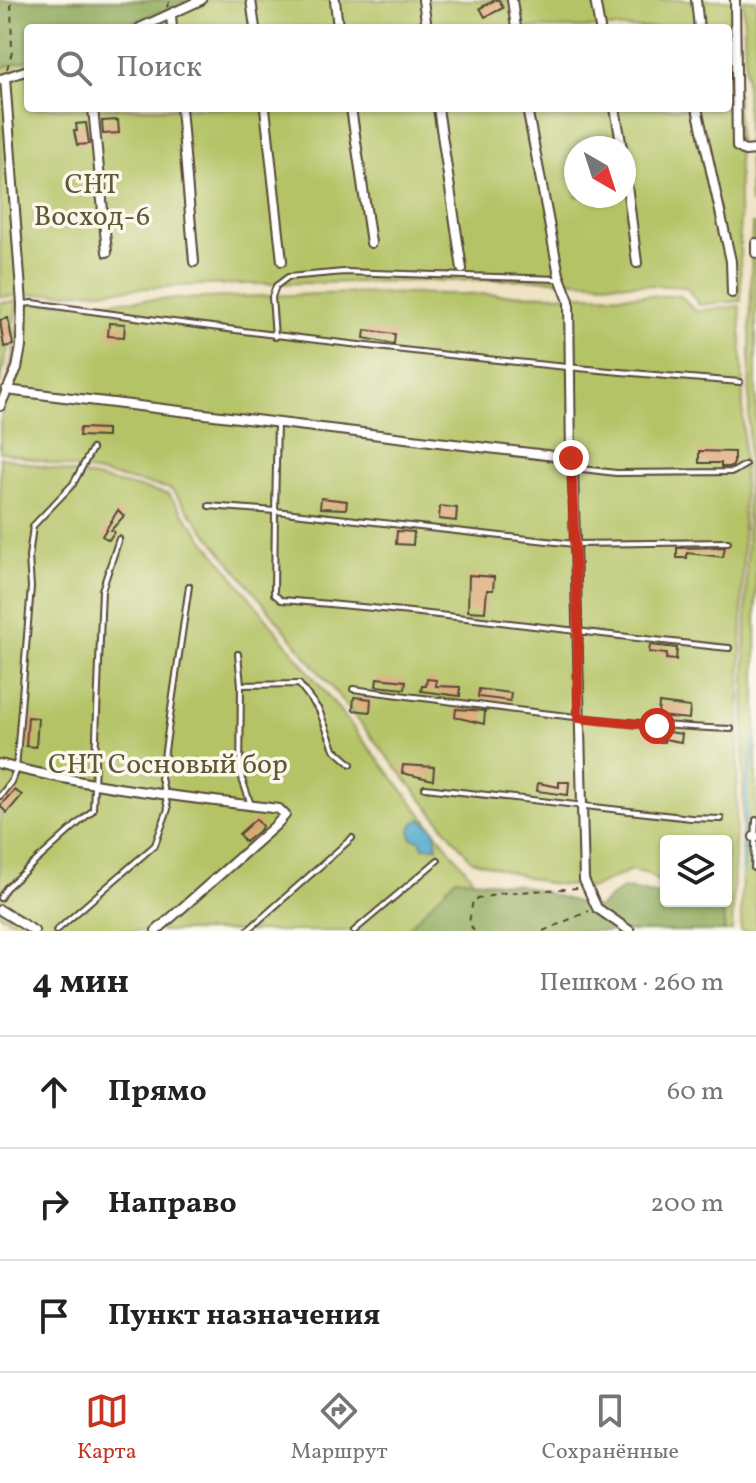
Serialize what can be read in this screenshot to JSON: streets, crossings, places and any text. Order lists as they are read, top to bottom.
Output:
{
  "parks": ["СНТ Восход-6", "СНТ Сосновый бор"],
  "north": "bottom right",
  "page": {
    "search": "Поиск",
    "heading": ["4 мин", "Пешком · 260 m"],
    "list": [
      ["Прямо", "60 m"],
      ["Направо", "200 m"],
      "Пункт назначения"
    ],
    "nav": ["Карта", "Маршрут", "Сохранённые"]
  }
}
